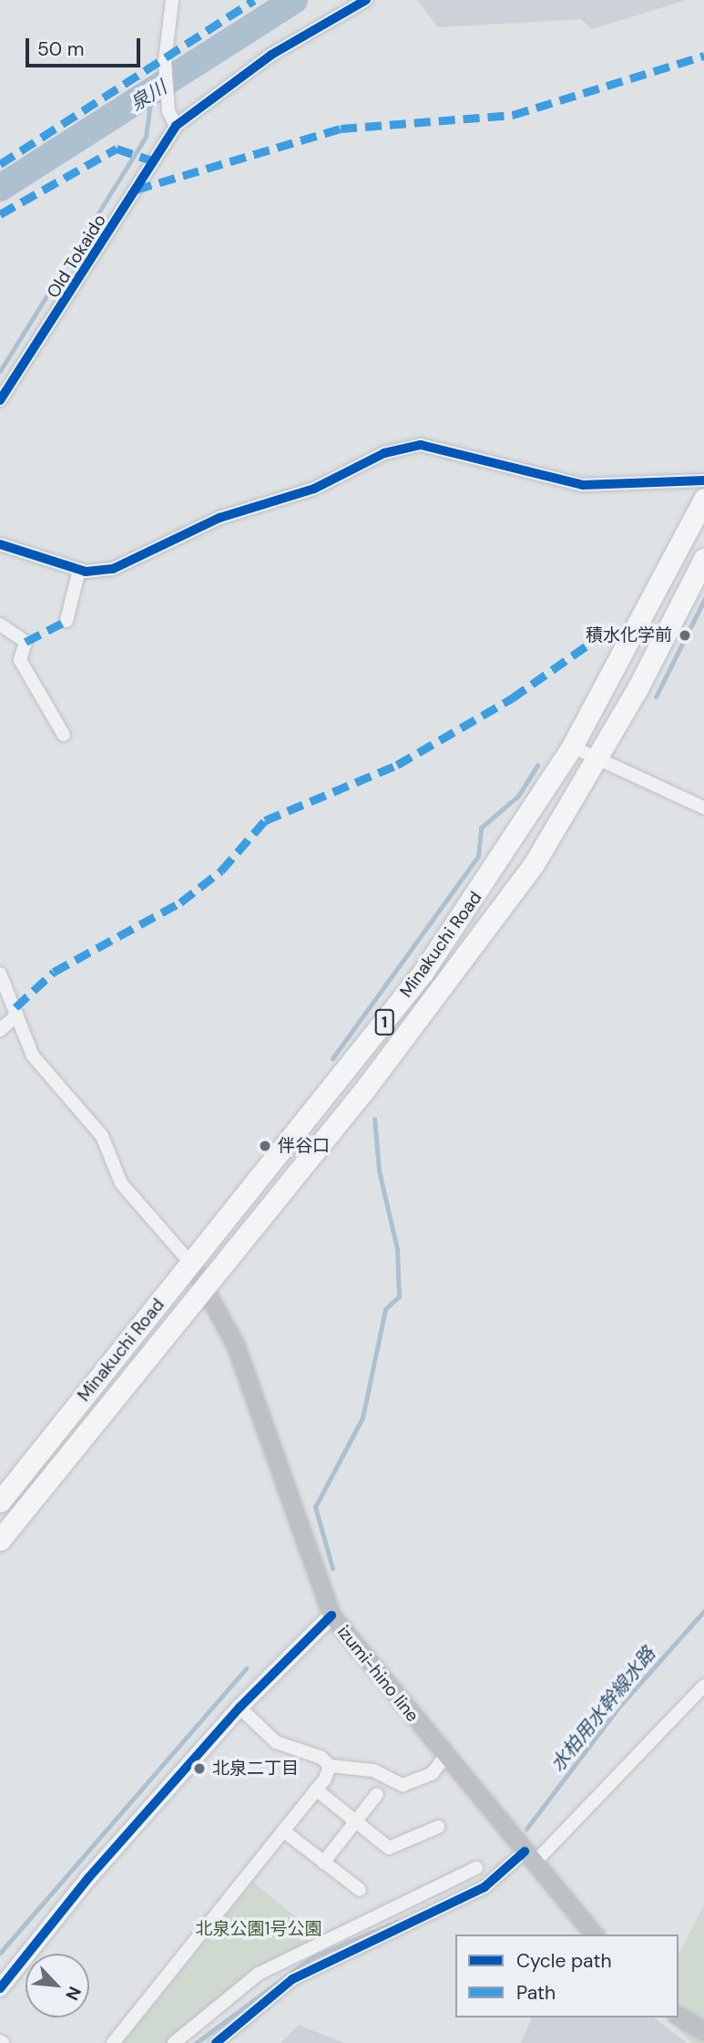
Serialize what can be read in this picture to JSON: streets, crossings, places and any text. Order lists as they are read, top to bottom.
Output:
{
  "streets": {
    "highway": ["Minakuchi Road", "1"],
    "main road": ["izumi-hino line"],
    "street": ["Old Tokaido"]
  },
  "crossings": [
    ["Minakuchi Road", "izumi-hino line"]
  ],
  "water": ["泉川", "水柏用水幹線水路"],
  "parks": ["北泉公園1号公園"],
  "places": ["積水化学前", "伴谷口", "北泉二丁目"],
  "legend": ["Cycle path", "Path"],
  "scale_bar": "50 m",
  "north": "bottom right"
}
